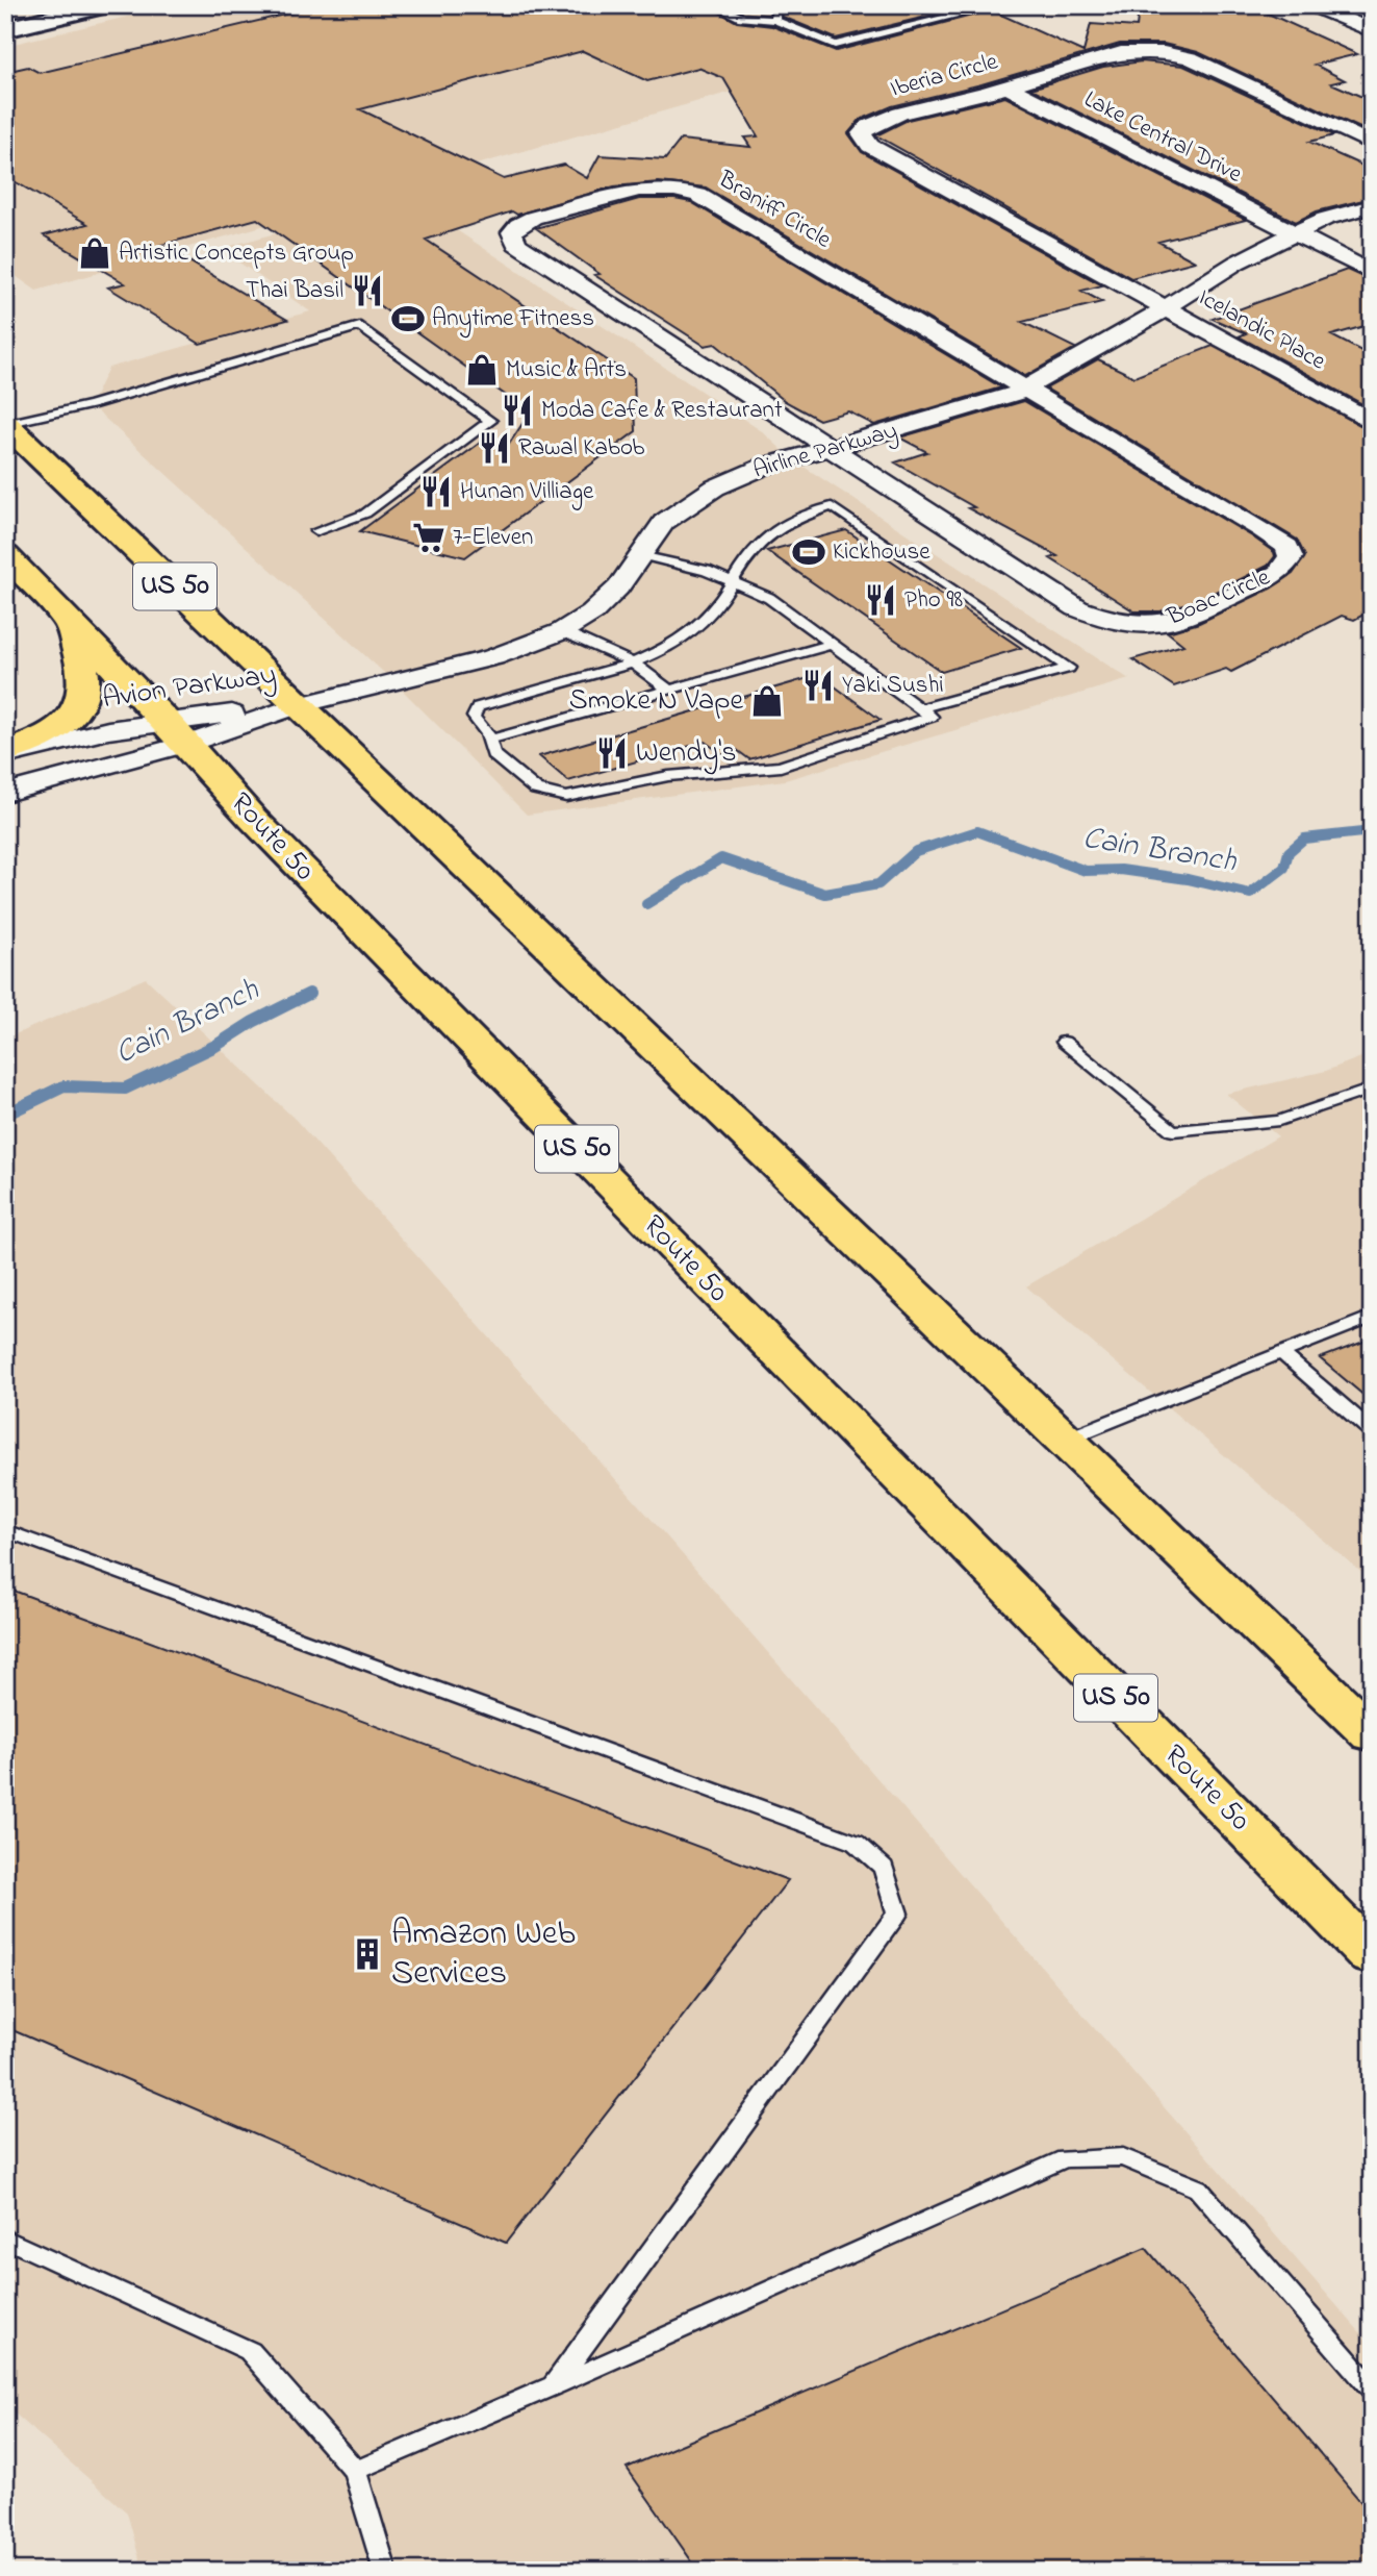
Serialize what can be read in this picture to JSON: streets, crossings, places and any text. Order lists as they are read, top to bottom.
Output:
{
  "streets": {
    "highway": ["US 50", "Route 50"],
    "street": [
      "Iberia Circle",
      "Lake Central Drive",
      "Braniff Circle",
      "Icelandic Place",
      "Airline Parkway",
      "Boac Circle",
      "Avion Parkway"
    ]
  },
  "crossings": [
    ["Iberia Circle", "Lake Central Drive"],
    ["Iberia Circle", "Icelandic Place"],
    ["Iberia Circle", "Airline Parkway"],
    ["Lake Central Drive", "Airline Parkway"],
    ["Braniff Circle", "Airline Parkway"],
    ["Braniff Circle", "Boac Circle"],
    ["Icelandic Place", "Airline Parkway"],
    ["Airline Parkway", "US 50"],
    ["Airline Parkway", "Boac Circle"],
    ["Airline Parkway", "Avion Parkway"],
    ["US 50", "Avion Parkway"],
    ["Avion Parkway", "Route 50"]
  ],
  "water": ["Cain Branch"],
  "places": {
    "shop": ["Artistic Concepts Group", "Music & Arts", "Smoke N Vape"],
    "restaurant": [
      "Thai Basil",
      "Moda Cafe & Restaurant",
      "Rawal Kabob",
      "Hunan Villiage",
      "Pho 98",
      "Yaki Sushi",
      "Wendy's"
    ],
    "sports": ["Anytime Fitness", "Kickhouse"],
    "supermarket": ["7-Eleven"],
    "building": ["Amazon Web Services"]
  }
}
